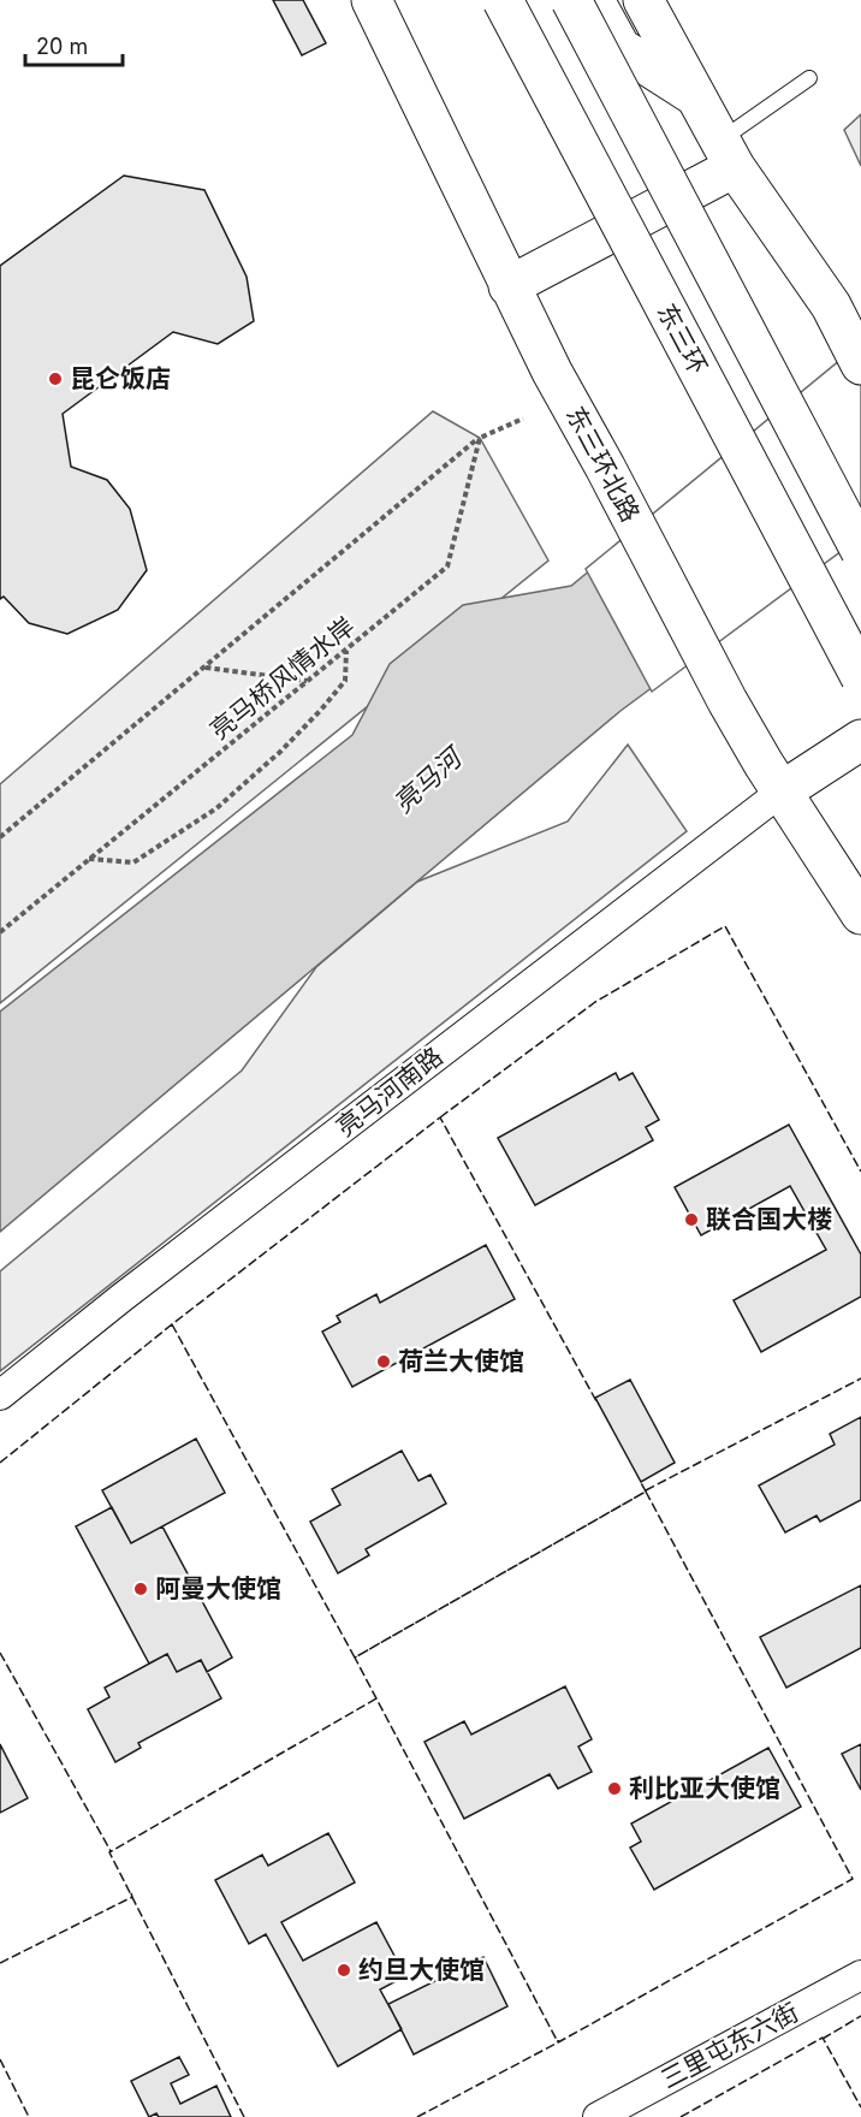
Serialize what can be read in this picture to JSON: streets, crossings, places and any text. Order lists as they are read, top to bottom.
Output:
{
  "streets": {
    "main road": ["东三环", "东三环北路"],
    "street": ["亮马河南路", "三里屯东六街"],
    "path": ["亮马桥风情水岸"]
  },
  "crossings": [
    ["东三环北路", "亮马河南路"]
  ],
  "water": ["亮马河"],
  "places": [
    "昆仑饭店",
    "联合国大楼",
    "荷兰大使馆",
    "阿曼大使馆",
    "利比亚大使馆",
    "约旦大使馆"
  ],
  "scale_bar": "20 m"
}
